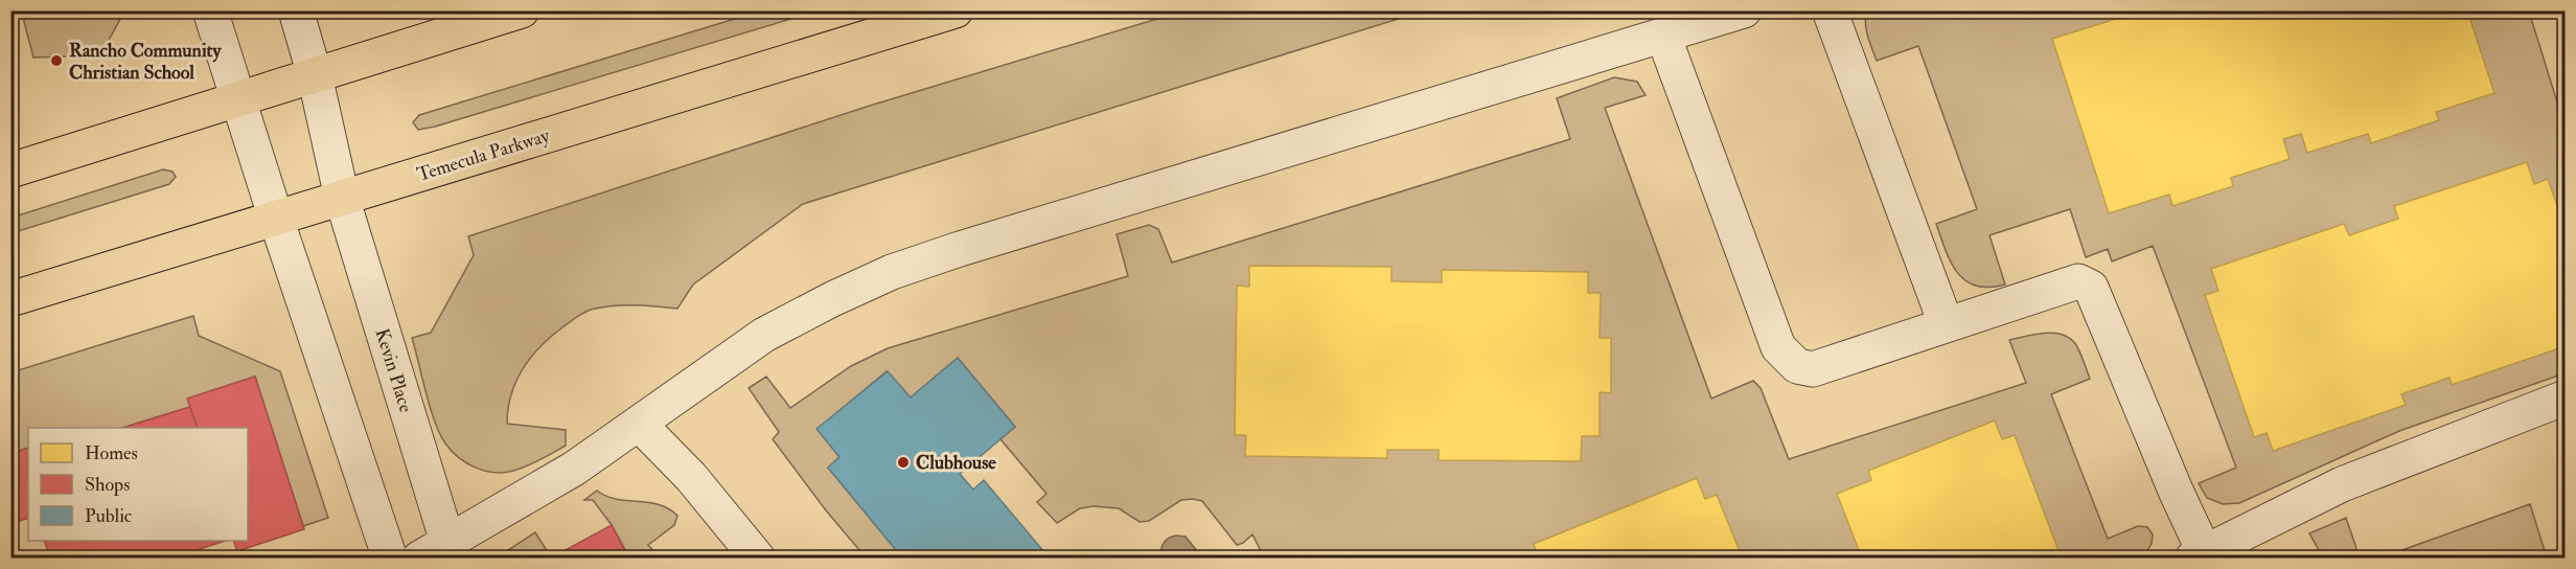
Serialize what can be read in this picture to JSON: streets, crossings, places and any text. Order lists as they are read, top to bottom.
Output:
{
  "streets": {
    "main road": ["Temecula Parkway"],
    "street": ["Kevin Place"]
  },
  "crossings": [
    ["Temecula Parkway", "Kevin Place"]
  ],
  "places": ["Rancho Community Christian School", "Clubhouse"],
  "legend": ["Homes", "Shops", "Public"]
}
